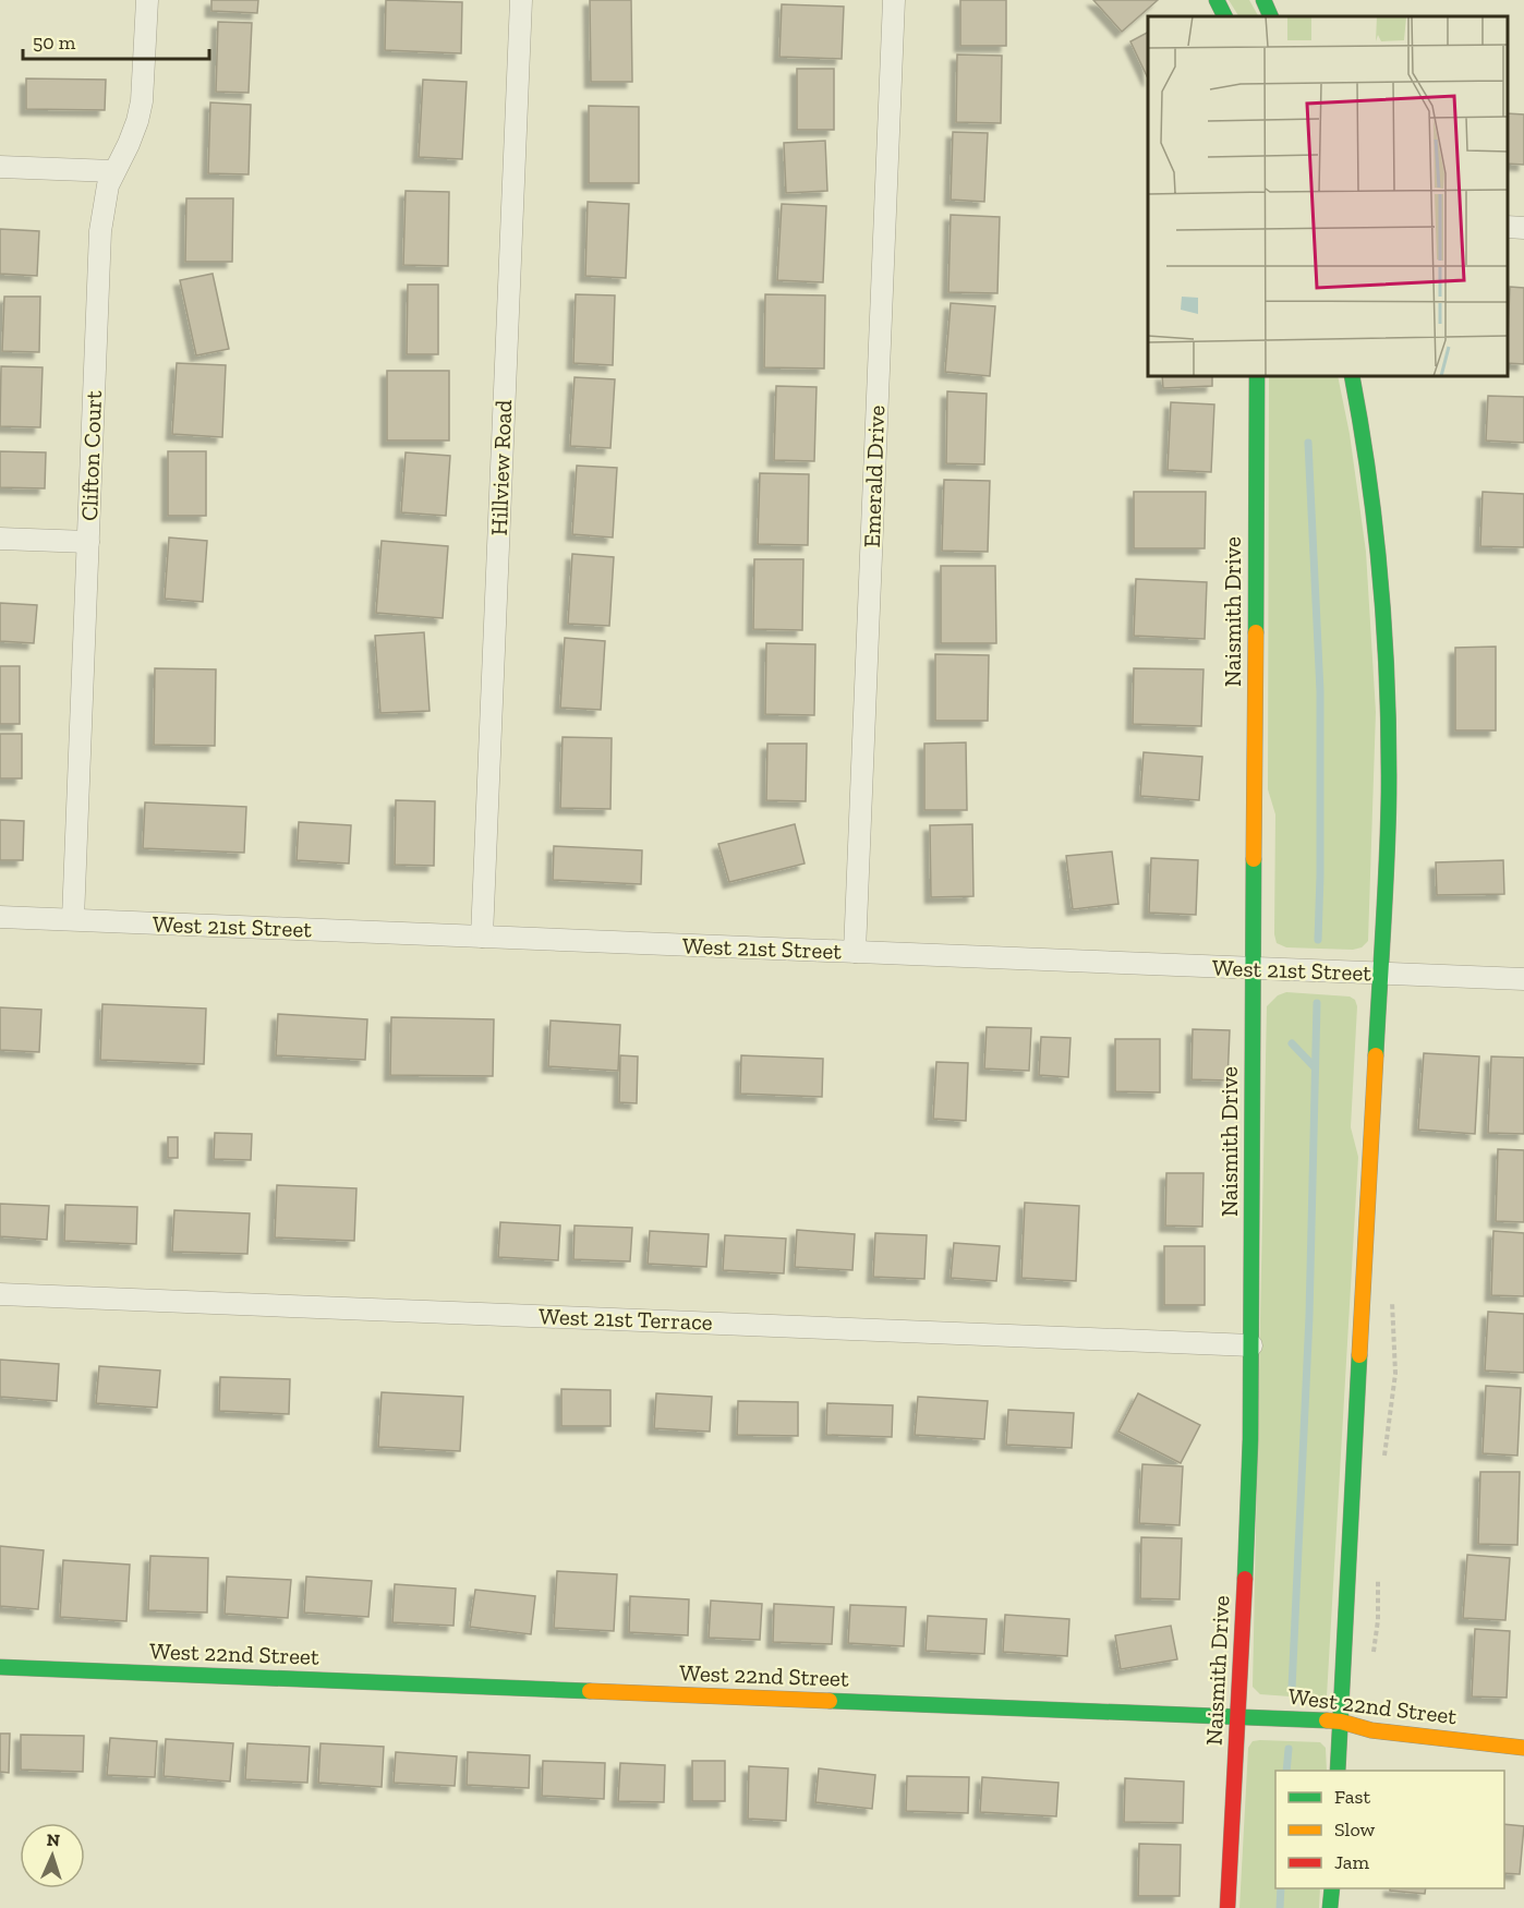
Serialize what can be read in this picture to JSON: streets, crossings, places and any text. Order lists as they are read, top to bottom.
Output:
{
  "streets": {
    "street": [
      "Clifton Court",
      "Hillview Road",
      "Emerald Drive",
      "Naismith Drive",
      "West 21st Street",
      "West 21st Terrace",
      "West 22nd Street"
    ]
  },
  "crossings": [
    ["Clifton Court", "West 21st Street"],
    ["Hillview Road", "West 21st Street"],
    ["Emerald Drive", "West 21st Street"],
    ["Naismith Drive", "West 21st Street"],
    ["Naismith Drive", "West 21st Terrace"],
    ["Naismith Drive", "West 22nd Street"]
  ],
  "legend": ["Fast", "Slow", "Jam"],
  "scale_bar": "50 m",
  "north": "top"
}
